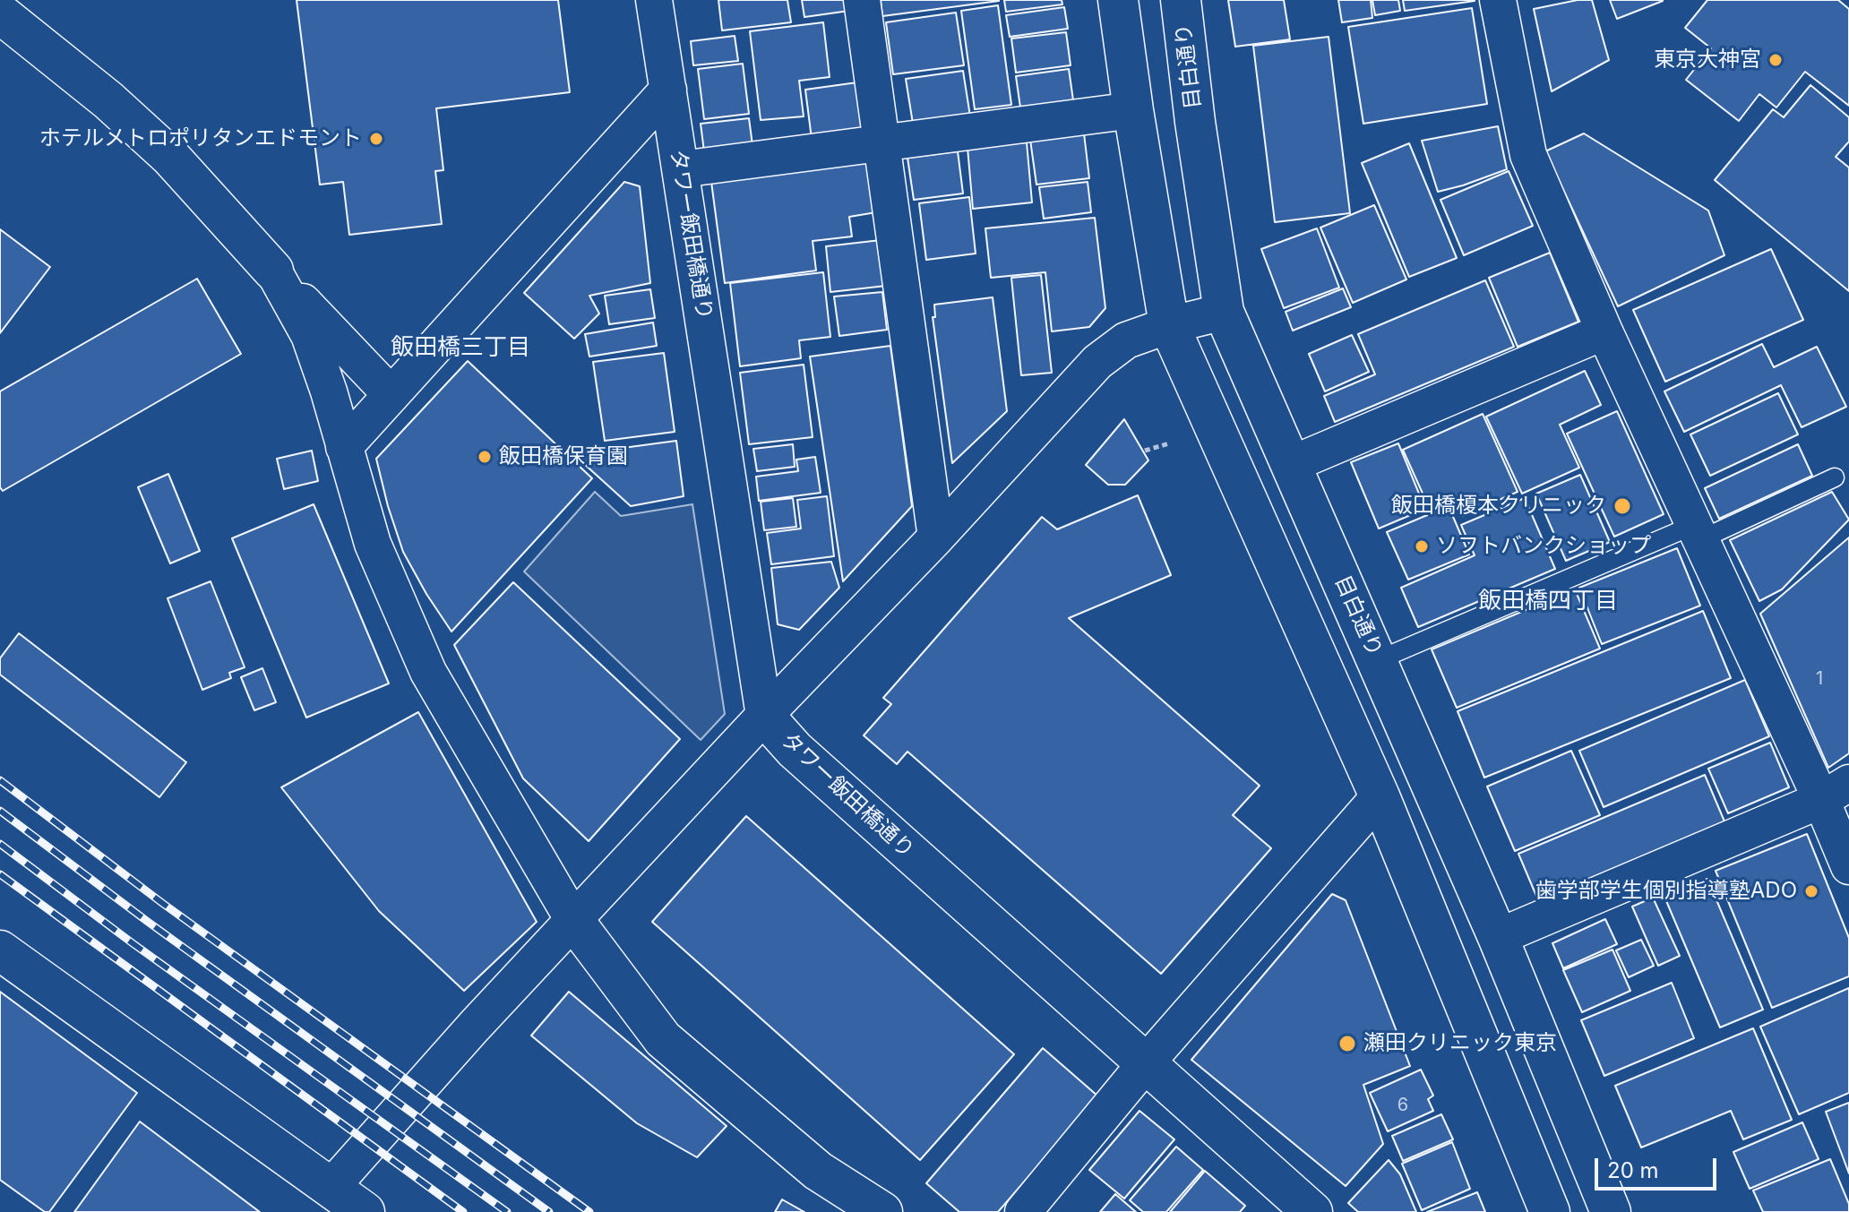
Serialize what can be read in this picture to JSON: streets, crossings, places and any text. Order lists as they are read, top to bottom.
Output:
{
  "streets": {
    "main road": ["目白通り", "タワー飯田橋通り"]
  },
  "districts": ["飯田橋三丁目", "飯田橋四丁目"],
  "places": [
    "東京大神宮",
    "ホテルメトロポリタンエドモント",
    "飯田橋保育園",
    "飯田橋榎本クリニック",
    "ソフトバンクショップ",
    "歯学部学生個別指導塾ADO",
    "瀬田クリニック東京"
  ],
  "house_numbers": ["1", "6"],
  "scale_bar": "20 m"
}
